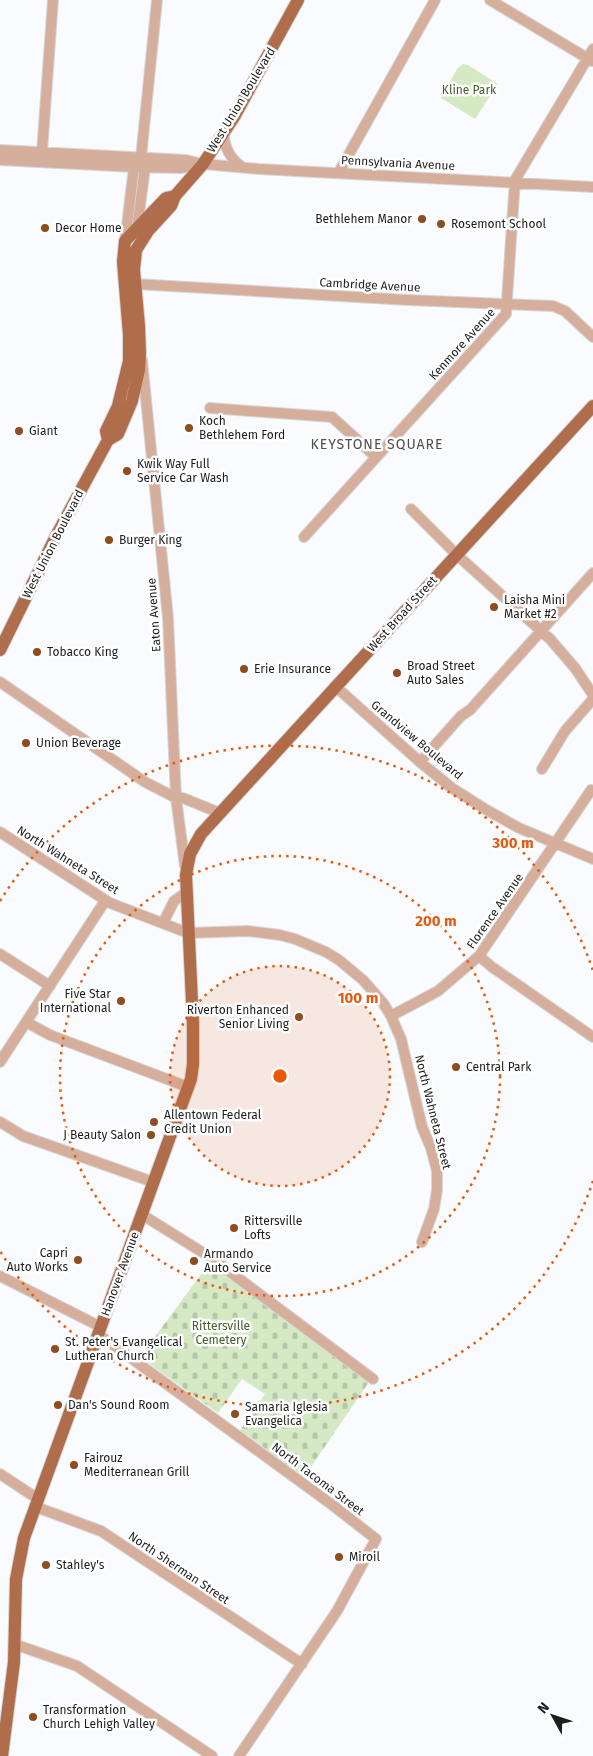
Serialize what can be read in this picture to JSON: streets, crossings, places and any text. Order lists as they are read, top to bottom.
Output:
{
  "streets": {
    "main road": ["West Union Boulevard", "West Broad Street", "Hanover Avenue"],
    "street": [
      "Pennsylvania Avenue",
      "Cambridge Avenue",
      "Kenmore Avenue",
      "Eaton Avenue",
      "Grandview Boulevard",
      "North Wahneta Street",
      "Florence Avenue",
      "North Tacoma Street",
      "North Sherman Street"
    ]
  },
  "crossings": [
    ["West Union Boulevard", "Pennsylvania Avenue"],
    ["West Union Boulevard", "Cambridge Avenue"],
    ["West Union Boulevard", "Eaton Avenue"],
    ["Pennsylvania Avenue", "Kenmore Avenue"],
    ["Cambridge Avenue", "Kenmore Avenue"],
    ["West Broad Street", "Grandview Boulevard"],
    ["West Broad Street", "Hanover Avenue"],
    ["Eaton Avenue", "Hanover Avenue"],
    ["Grandview Boulevard", "Florence Avenue"],
    ["North Wahneta Street", "Florence Avenue"],
    ["North Wahneta Street", "Hanover Avenue"],
    ["Hanover Avenue", "North Tacoma Street"],
    ["Hanover Avenue", "North Sherman Street"],
    ["North Tacoma Street", "North Sherman Street"]
  ],
  "districts": ["KEYSTONE SQUARE"],
  "parks": ["Kline Park", "Rittersville Cemetery"],
  "places": [
    "Bethlehem Manor",
    "Rosemont School",
    "Decor Home",
    "Koch Bethlehem Ford",
    "Giant",
    "Kwik Way Full Service Car Wash",
    "Burger King",
    "Laisha Mini Market #2",
    "Tobacco King",
    "Erie Insurance",
    "Broad Street Auto Sales",
    "Union Beverage",
    "Five Star International",
    "Riverton Enhanced Senior Living",
    "Central Park",
    "Allentown Federal Credit Union",
    "J Beauty Salon",
    "Rittersville Lofts",
    "Capri Auto Works",
    "Armando Auto Service",
    "St. Peter's Evangelical Lutheran Church",
    "Dan's Sound Room",
    "Samaria Iglesia Evangelica",
    "Fairouz Mediterranean Grill",
    "Miroil",
    "Stahley's",
    "Transformation Church Lehigh Valley"
  ],
  "north": "top left",
  "rings": ["300 m", "200 m", "100 m"]
}
